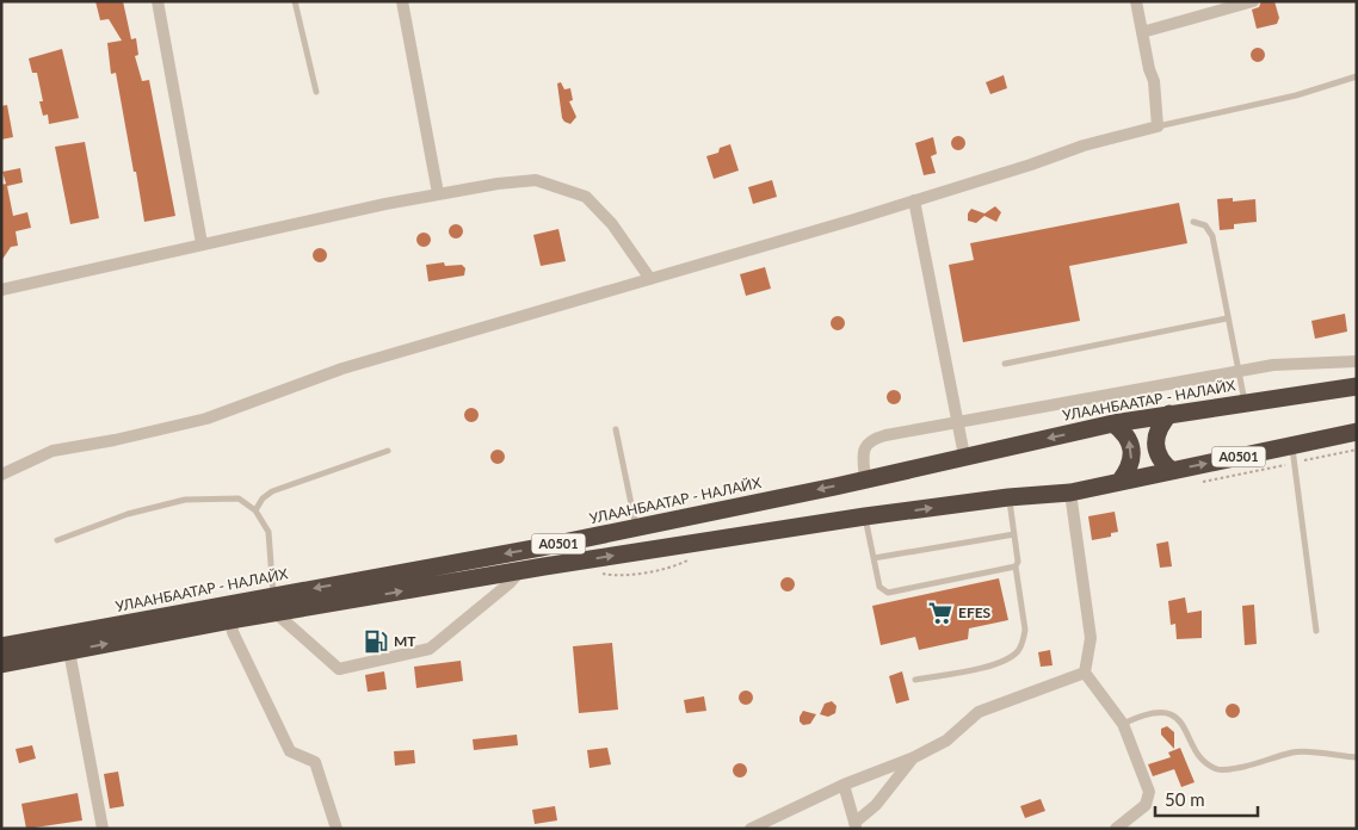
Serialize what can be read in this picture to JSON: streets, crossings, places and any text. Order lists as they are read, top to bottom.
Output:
{
  "streets": {
    "highway": ["УЛААНБААТАР - НАЛАЙХ", "A0501"]
  },
  "places": {
    "supermarket": ["EFES"],
    "fuel station": ["MT"]
  },
  "scale_bar": "50 m"
}
